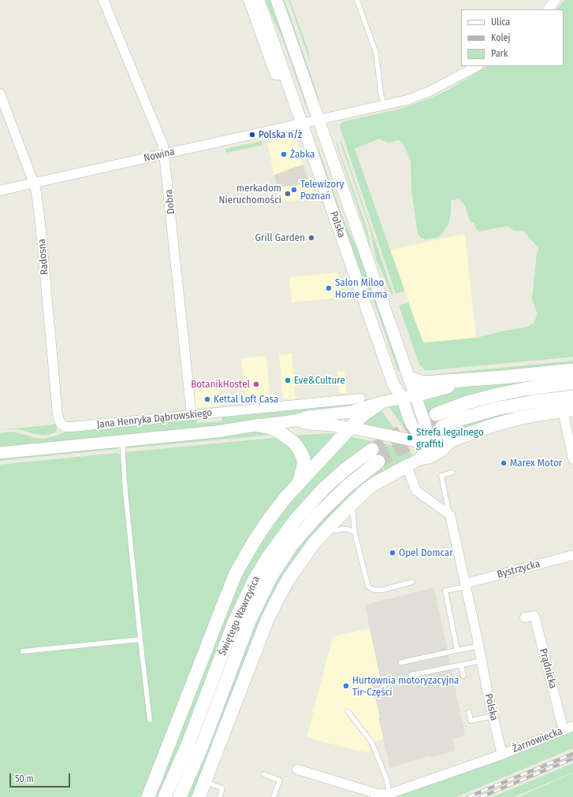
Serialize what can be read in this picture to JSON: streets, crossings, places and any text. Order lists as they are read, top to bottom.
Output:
{
  "streets": {
    "main road": ["Świętego Wawrzyńca"],
    "street": [
      "Nowina",
      "Dobra",
      "Polska",
      "Radosna",
      "Jana Henryka Dąbrowskiego",
      "Bystrzycka",
      "Prądnicka",
      "Żarnowiecka"
    ]
  },
  "crossings": [
    ["Nowina", "Dobra"],
    ["Nowina", "Polska"],
    ["Nowina", "Radosna"],
    ["Dobra", "Jana Henryka Dąbrowskiego"],
    ["Polska", "Jana Henryka Dąbrowskiego"],
    ["Polska", "Bystrzycka"],
    ["Polska", "Żarnowiecka"],
    ["Radosna", "Jana Henryka Dąbrowskiego"],
    ["Prądnicka", "Żarnowiecka"]
  ],
  "places": [
    "Polska n/ż",
    "Żabka",
    "Telewizory Poznań",
    "merkadom Nieruchomości",
    "Grill Garden",
    "Salon Miloo Home Emma",
    "Eve&Culture",
    "BotanikHostel",
    "Kettal Loft Casa",
    "Strefa legalnego graffiti",
    "Marex Motor",
    "Opel Domcar",
    "Hurtownia motoryzacyjna Tir-Części"
  ],
  "legend": ["Ulica", "Kolej", "Park"],
  "scale_bar": "50 m"
}
